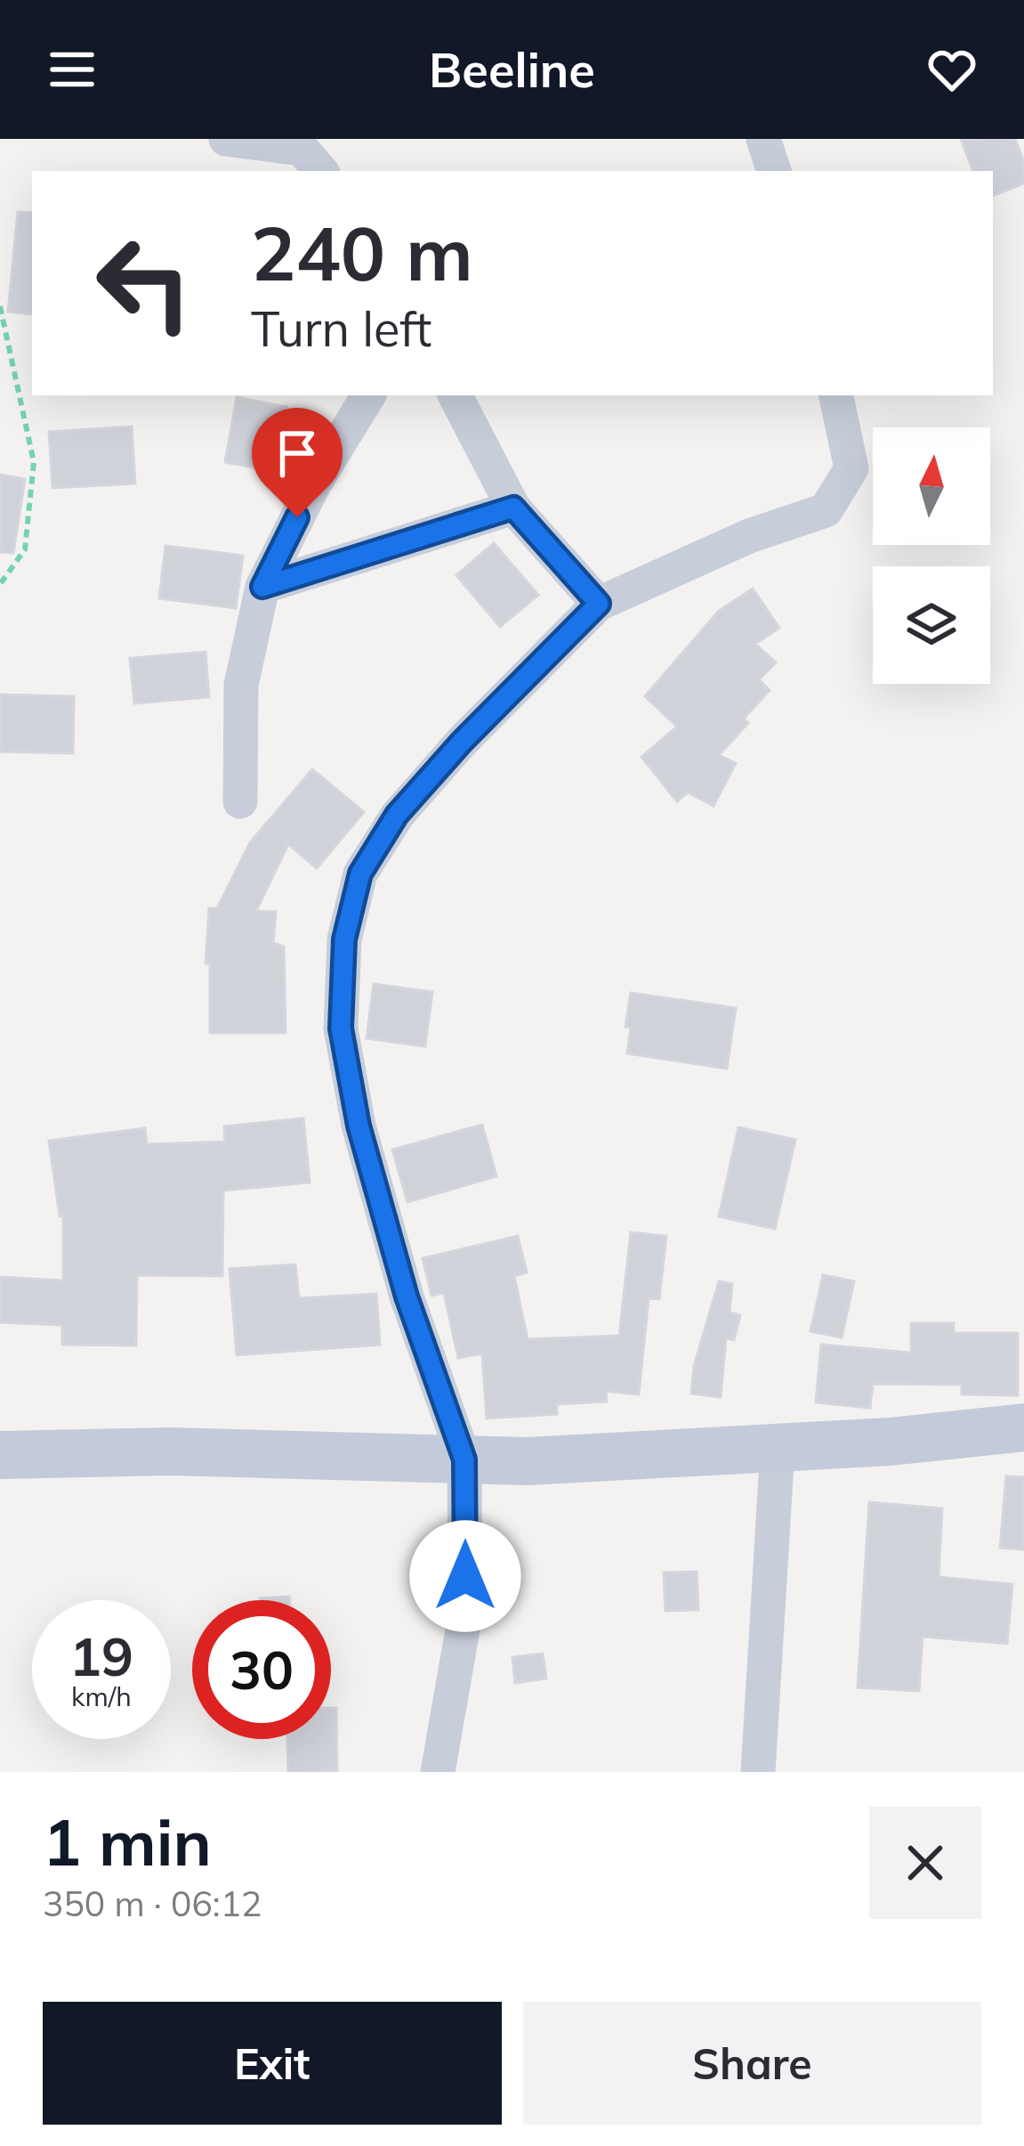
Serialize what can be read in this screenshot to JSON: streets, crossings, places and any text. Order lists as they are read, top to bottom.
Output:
{
  "north": "top",
  "page": {
    "header": "Beeline",
    "turn": ["240 m", "Turn left"],
    "speed": "19 km/h",
    "limit": "30",
    "heading": ["1 min", "350 m · 06:12"],
    "buttons": ["Exit", "Share"]
  }
}
